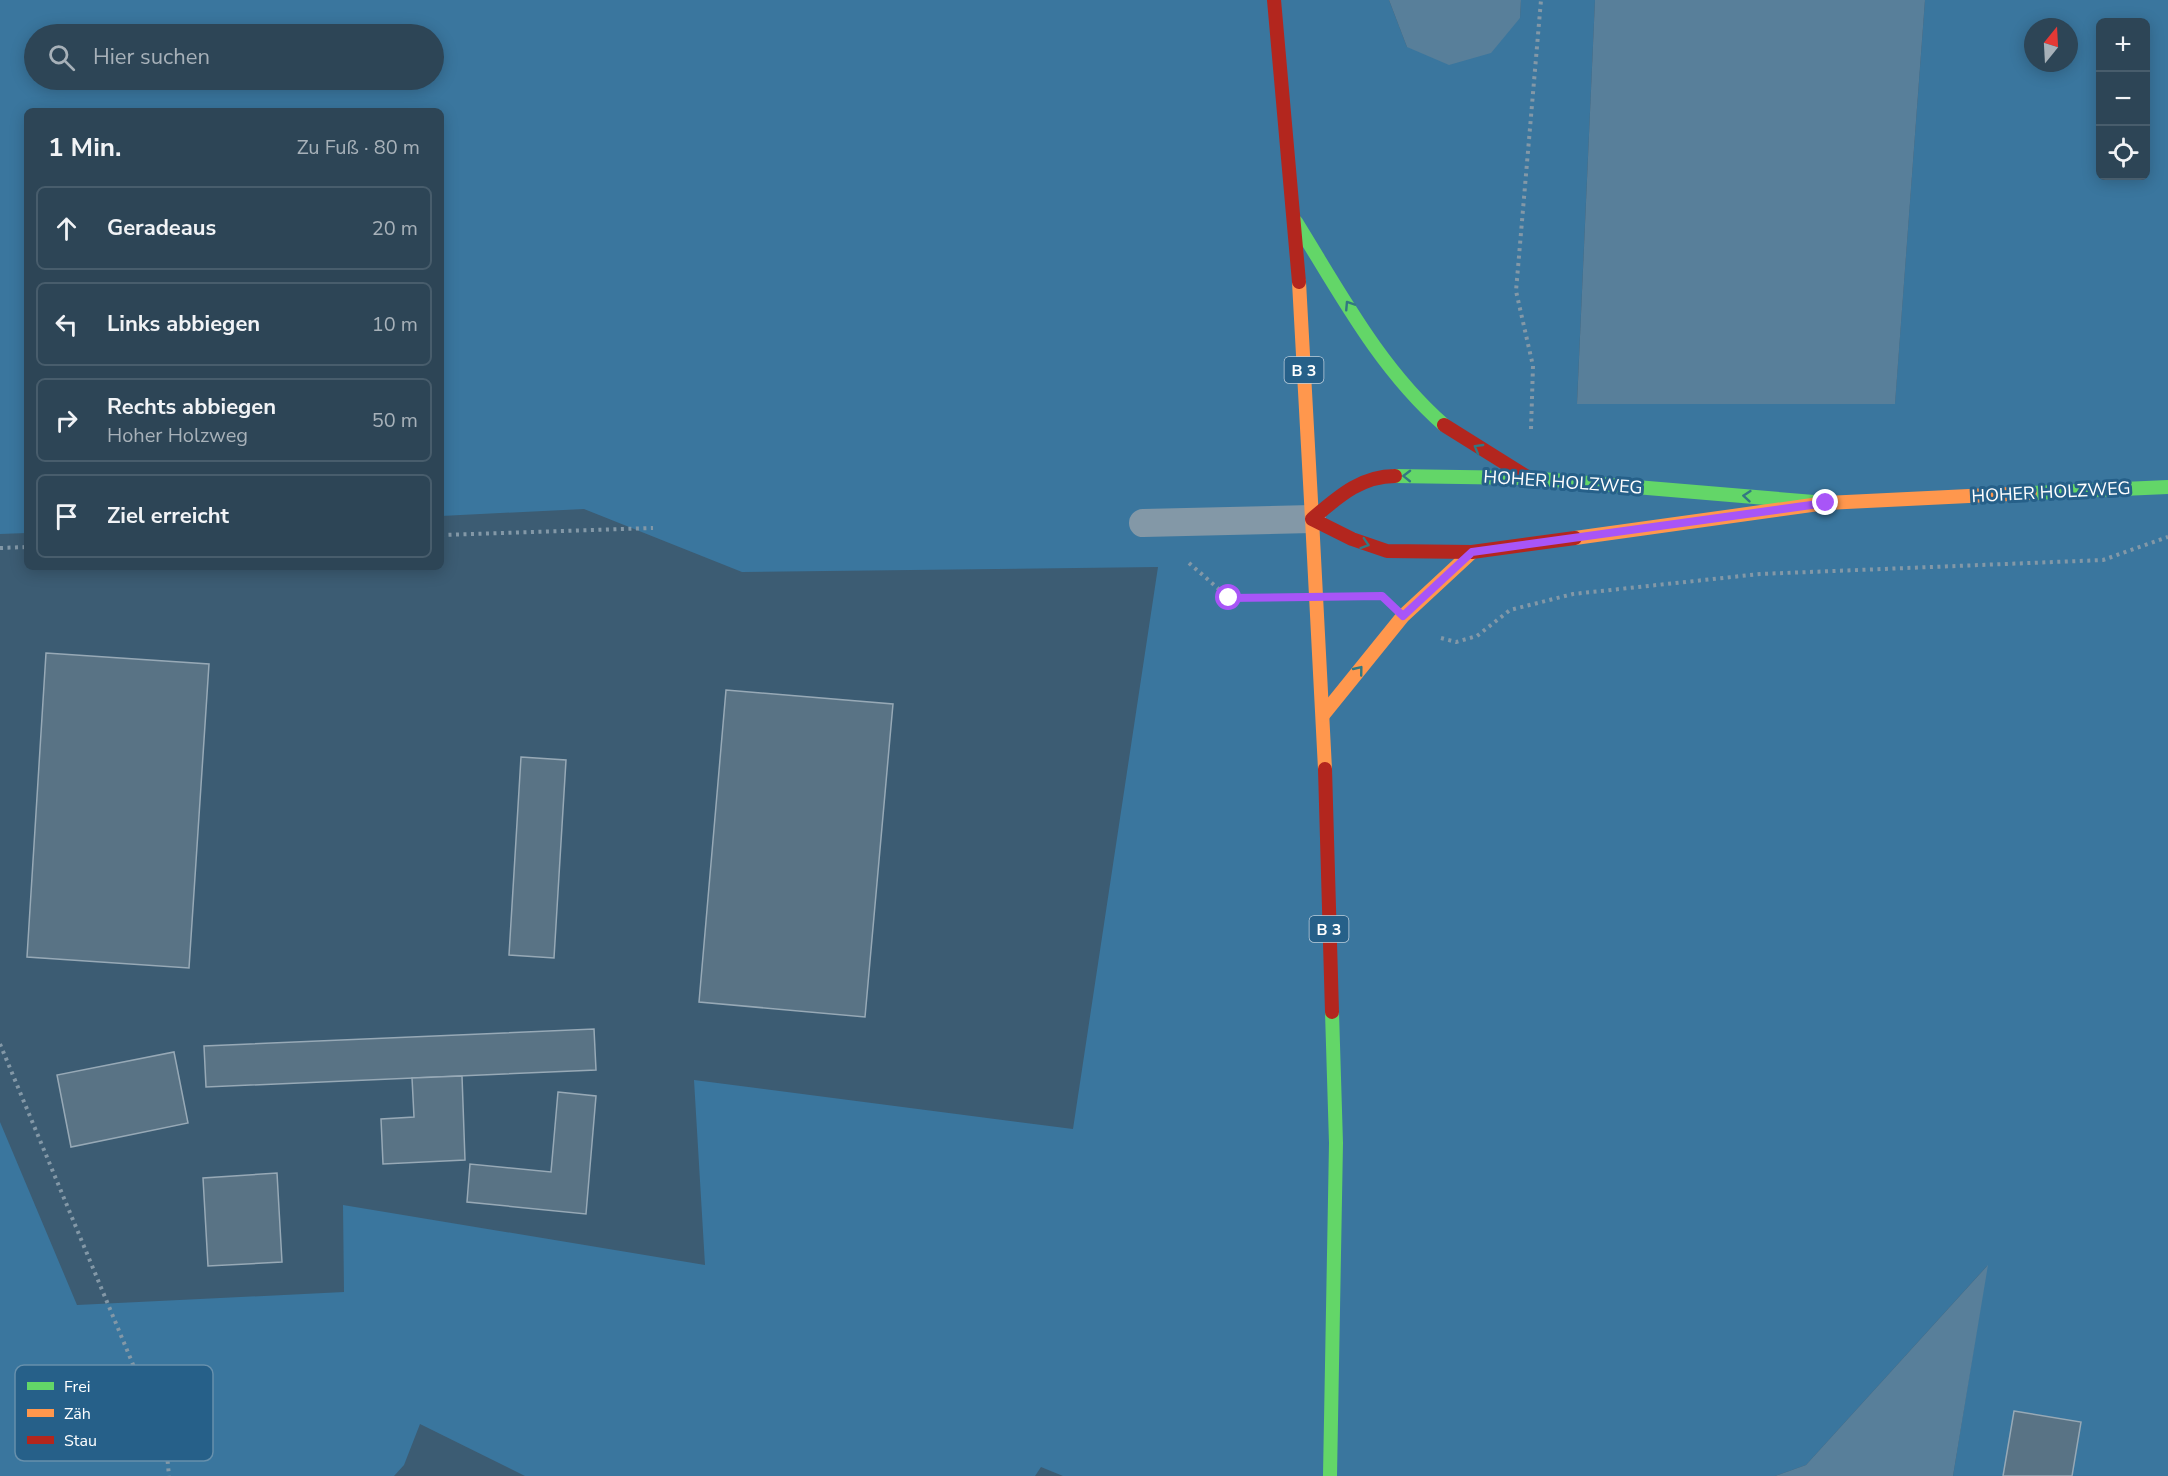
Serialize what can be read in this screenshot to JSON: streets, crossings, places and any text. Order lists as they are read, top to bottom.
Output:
{
  "streets": {
    "main road": ["B 3", "HOHER HOLZWEG"]
  },
  "crossings": [
    ["B 3", "HOHER HOLZWEG"]
  ],
  "legend": ["Frei", "Zäh", "Stau"],
  "north": "top",
  "page": {
    "map_buttons": ["+", "−"],
    "search": "Hier suchen",
    "heading": ["1 Min.", "Zu Fuß · 80 m"],
    "list": [
      ["Geradeaus", "20 m"],
      ["Links abbiegen", "10 m"],
      ["Rechts abbiegen", "Hoher Holzweg", "50 m"],
      "Ziel erreicht"
    ]
  }
}
